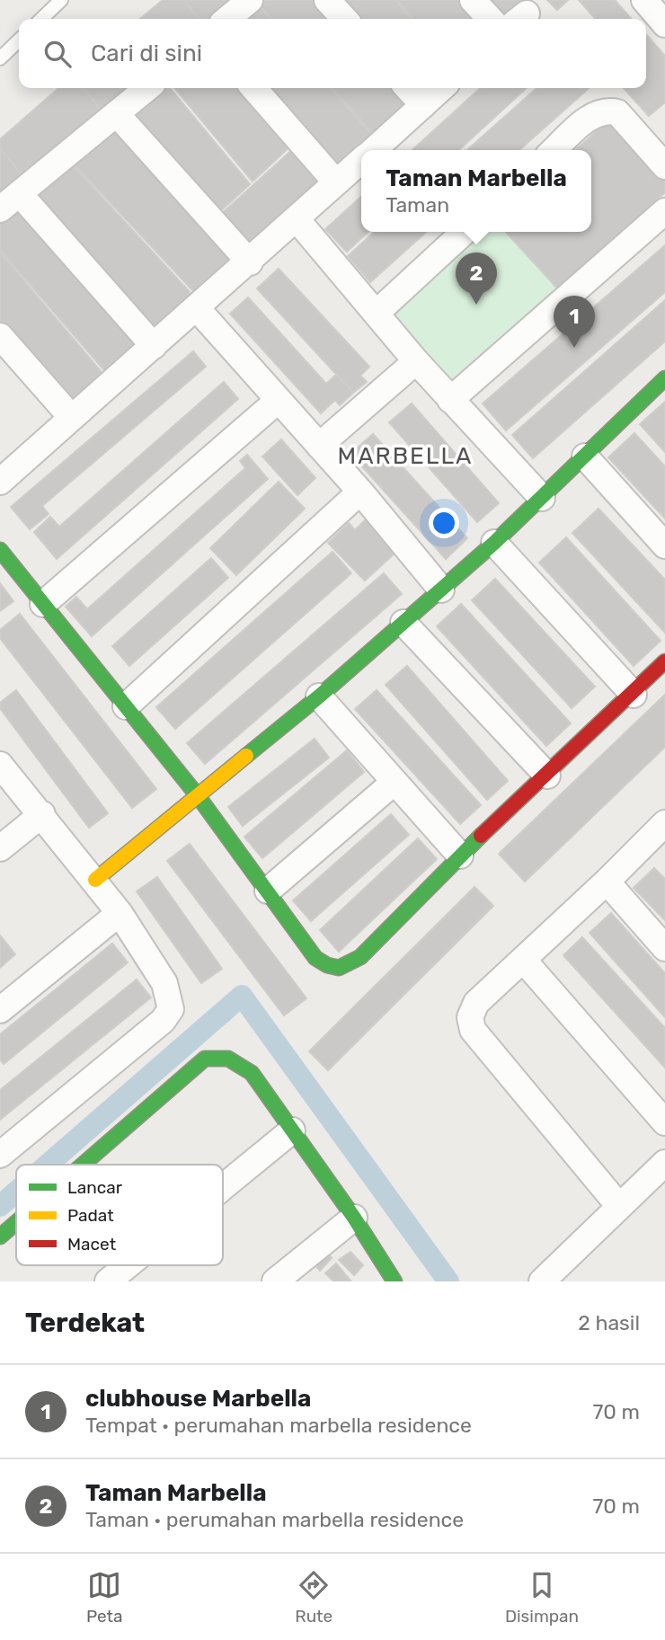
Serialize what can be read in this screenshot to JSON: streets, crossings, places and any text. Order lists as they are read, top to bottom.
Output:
{
  "districts": ["MARBELLA"],
  "legend": ["Lancar", "Padat", "Macet"],
  "page": {
    "search": "Cari di sini",
    "popup": ["Taman Marbella", "Taman"],
    "pins": ["2", "1"],
    "heading": ["Terdekat", "2 hasil"],
    "list": [
      {
        "mark": "1",
        "name": "clubhouse Marbella",
        "note": "Tempat · perumahan marbella residence",
        "value": "70 m"
      },
      {
        "mark": "2",
        "name": "Taman Marbella",
        "note": "Taman · perumahan marbella residence",
        "value": "70 m"
      }
    ],
    "nav": ["Peta", "Rute", "Disimpan"]
  }
}
